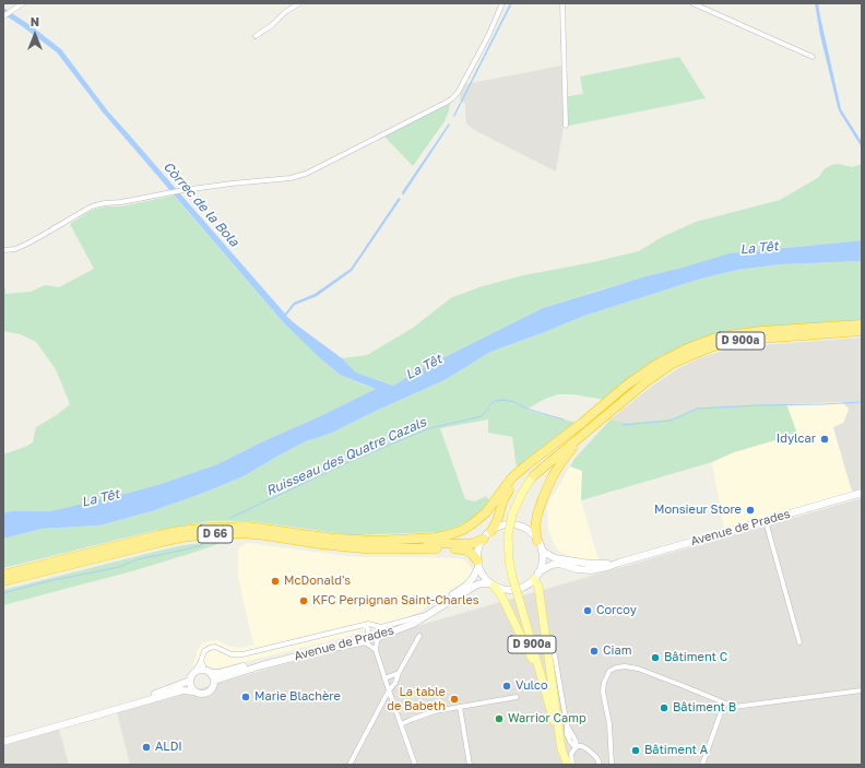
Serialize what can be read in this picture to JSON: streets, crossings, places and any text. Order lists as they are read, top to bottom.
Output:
{
  "streets": {
    "highway": ["D 900a", "D 66"],
    "main road": ["Avenue de Prades"]
  },
  "crossings": [
    ["Avenue de Prades", "D 66"]
  ],
  "water": ["Còrrec de la Bola", "La Têt", "Ruisseau des Quatre Cazals"],
  "places": [
    "Idylcar",
    "Monsieur Store",
    "McDonald's",
    "KFC Perpignan Saint-Charles",
    "Corcoy",
    "Ciam",
    "Bâtiment C",
    "Vulco",
    "Marie Blachère",
    "La table de Babeth",
    "Bâtiment B",
    "Warrior Camp",
    "ALDI",
    "Bâtiment A"
  ],
  "north": "top"
}
